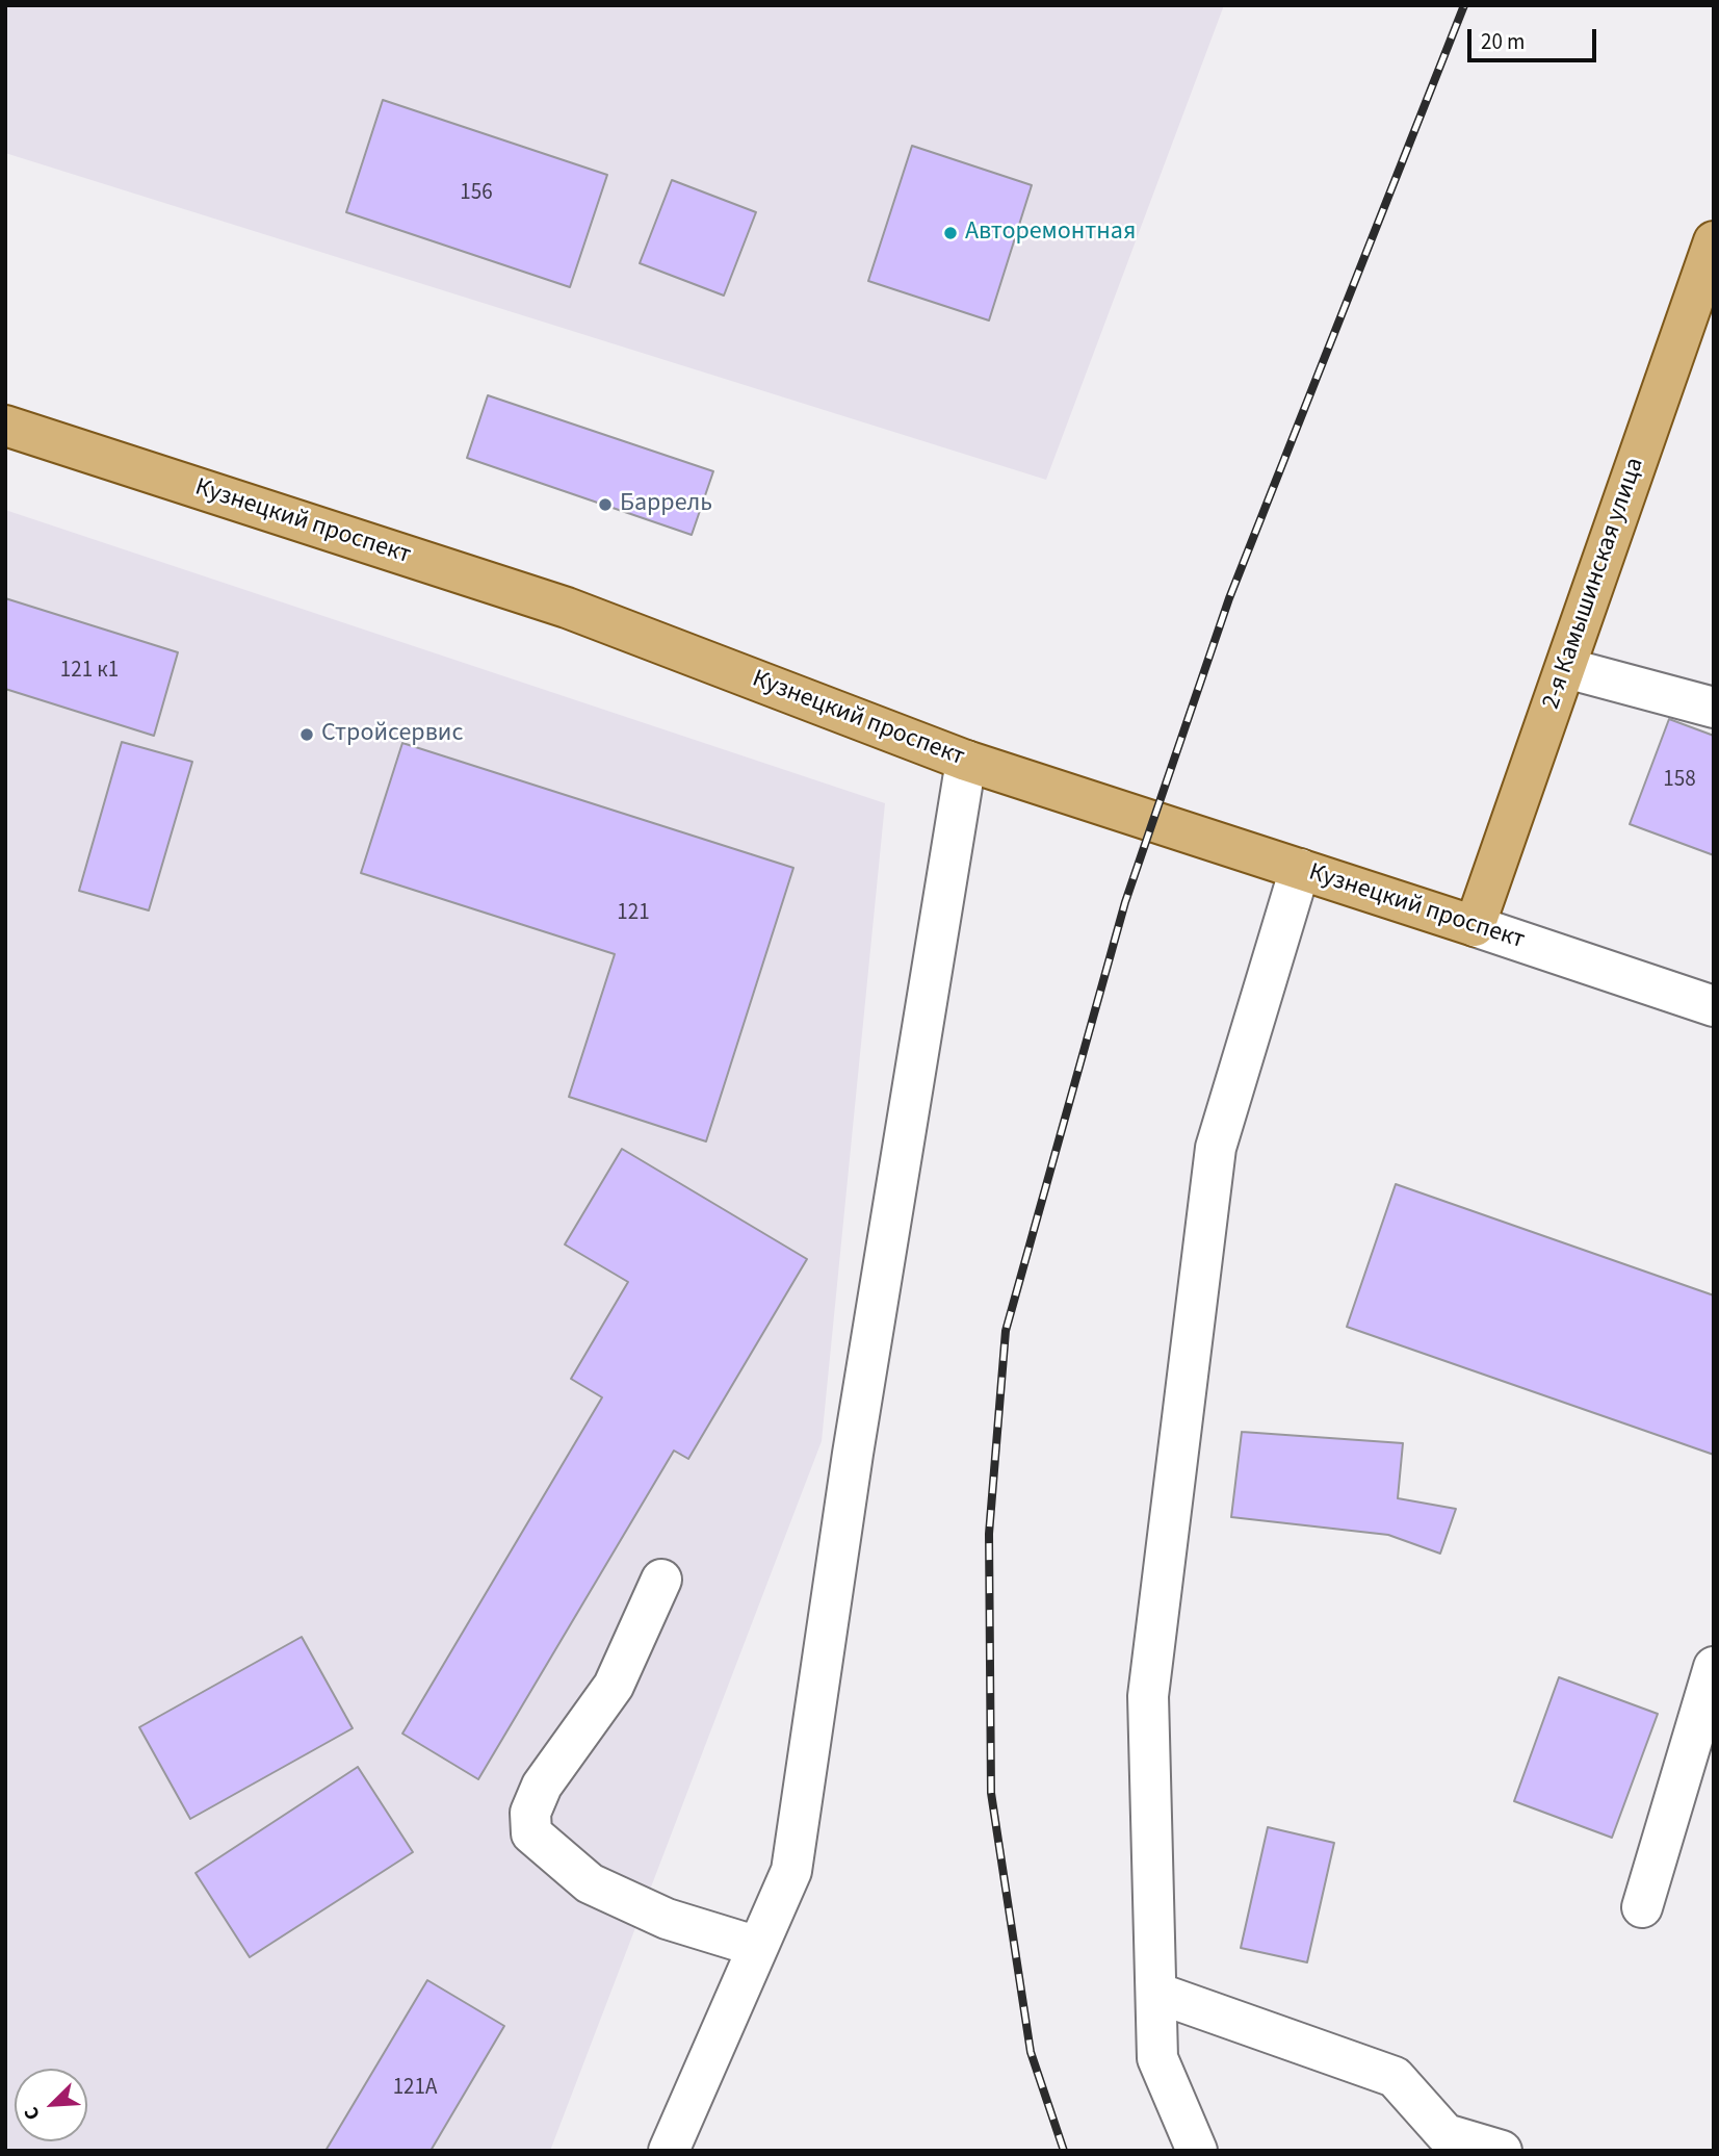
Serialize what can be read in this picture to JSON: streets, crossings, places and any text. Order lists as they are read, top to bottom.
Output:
{
  "streets": {
    "main road": ["Кузнецкий проспект", "2-я Камышинская улица"]
  },
  "crossings": [
    ["Кузнецкий проспект", "2-я Камышинская улица"]
  ],
  "places": ["Авторемонтная", "Баррель", "Стройсервис"],
  "house_numbers": [
    "156",
    "121 к1",
    "158",
    "121",
    "121А"
  ],
  "scale_bar": "20 m",
  "north": "bottom left"
}
